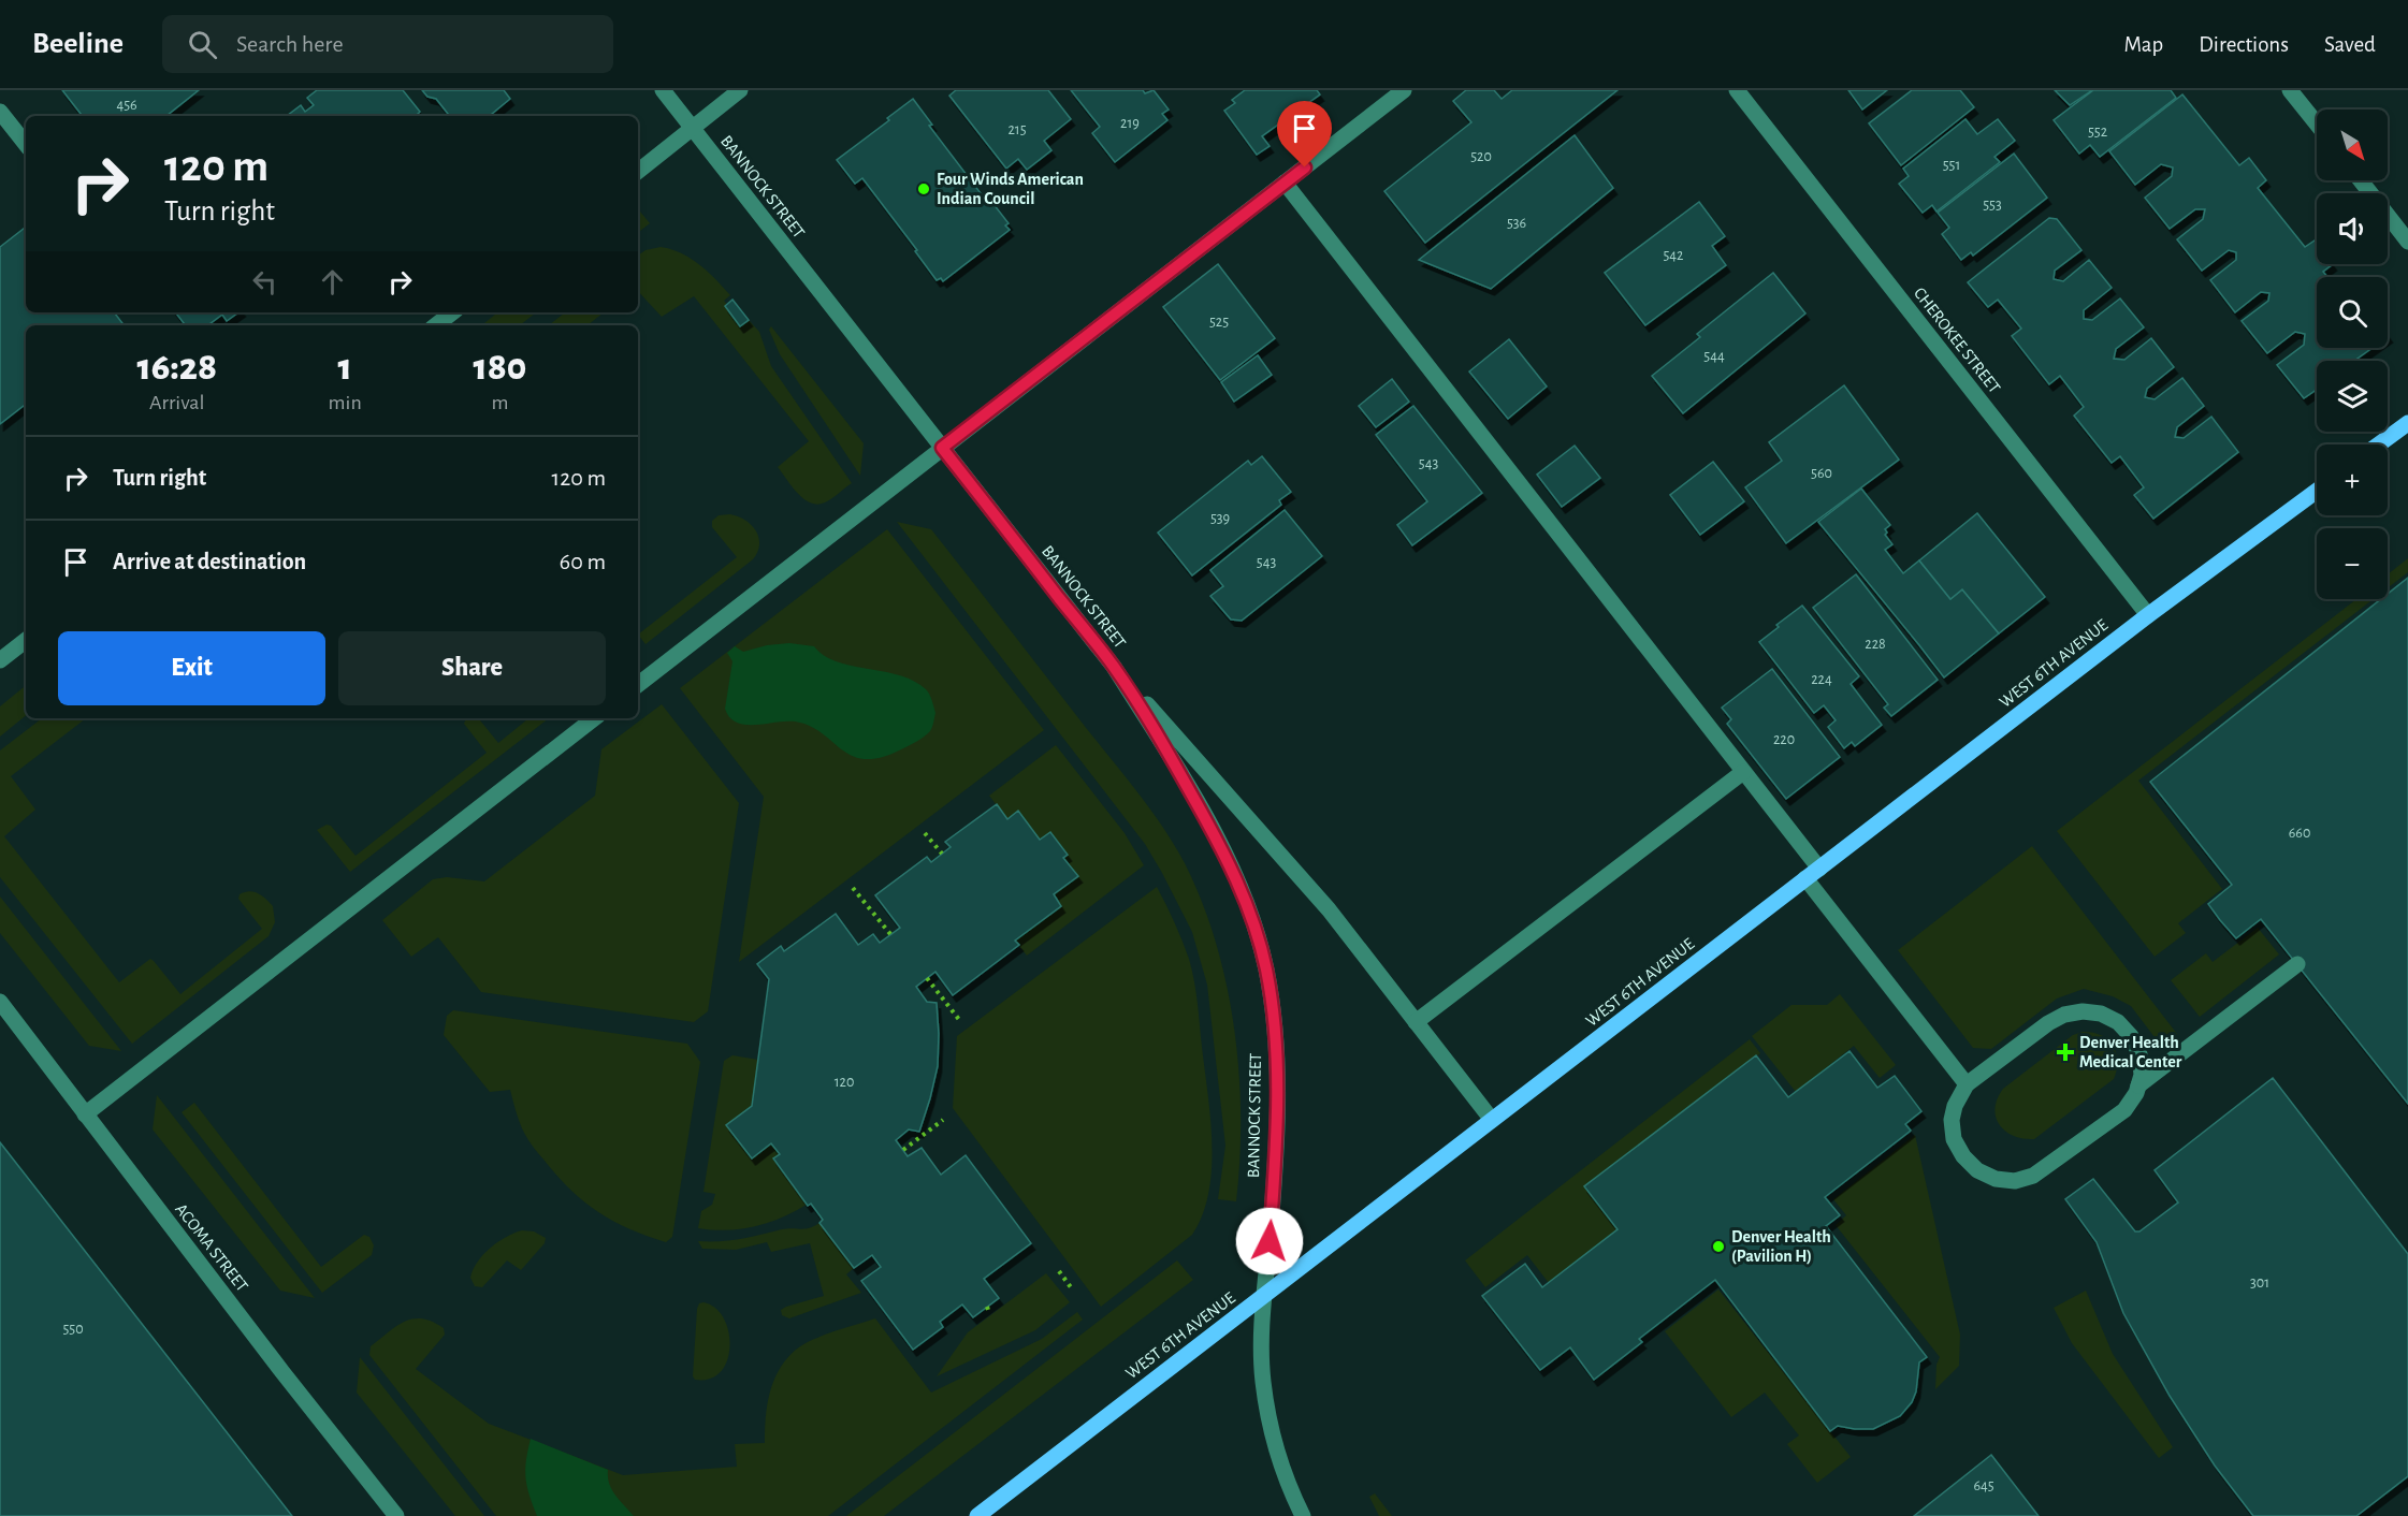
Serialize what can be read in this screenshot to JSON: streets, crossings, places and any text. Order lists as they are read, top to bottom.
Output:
{
  "streets": {
    "main road": ["WEST 6TH AVENUE"],
    "street": ["BANNOCK STREET", "CHEROKEE STREET", "ACOMA STREET"]
  },
  "crossings": [
    ["BANNOCK STREET", "WEST 6TH AVENUE"],
    ["CHEROKEE STREET", "WEST 6TH AVENUE"]
  ],
  "places": {
    "other": ["Four Winds American Indian Council", "Denver Health (Pavilion H)"],
    "health": ["Denver Health Medical Center"]
  },
  "house_numbers": [
    "456",
    "219",
    "215",
    "552",
    "520",
    "551",
    "553",
    "536",
    "542",
    "525",
    "544",
    "543",
    "560",
    "539",
    "543",
    "228",
    "224",
    "220",
    "660",
    "120",
    "301",
    "550",
    "645"
  ],
  "north": "bottom right",
  "page": {
    "header": "Beeline",
    "search": "Search here",
    "nav": ["Map", "Directions", "Saved"],
    "map_buttons": ["+", "−"],
    "turn": ["120 m", "Turn right"],
    "eta": [
      "16:28",
      "Arrival",
      "1",
      "min",
      "180",
      "m"
    ],
    "list": [
      {
        "name": "Turn right",
        "value": "120 m"
      },
      {
        "name": "Arrive at destination",
        "value": "60 m"
      }
    ],
    "buttons": ["Exit", "Share"]
  }
}
